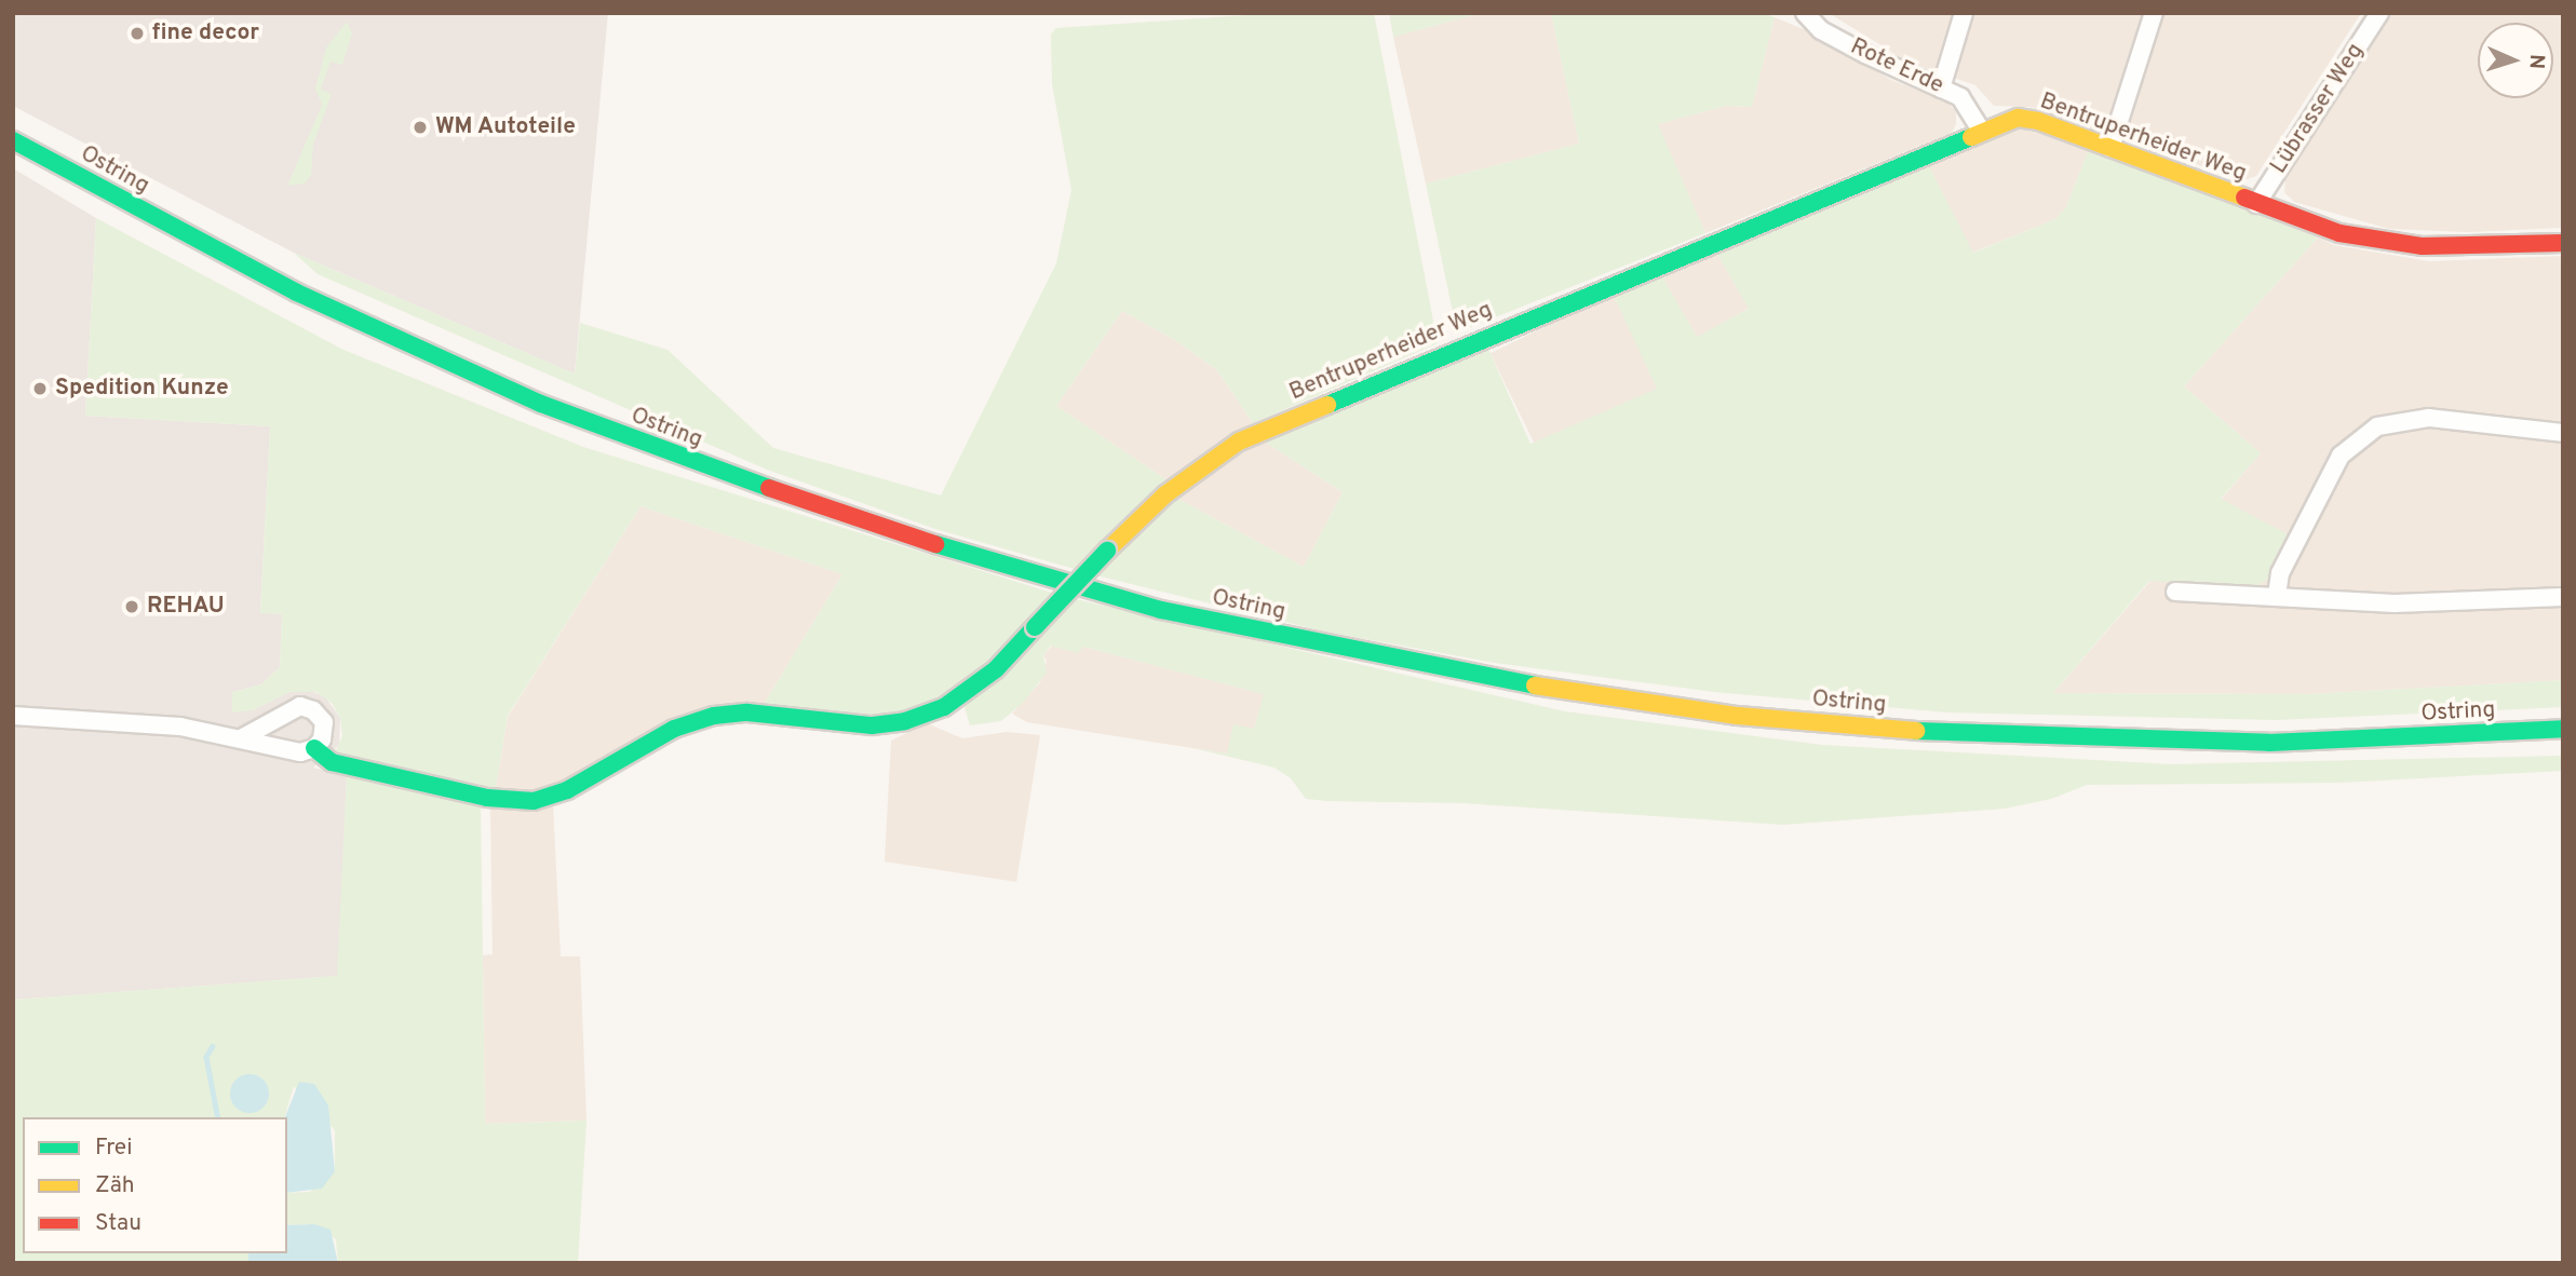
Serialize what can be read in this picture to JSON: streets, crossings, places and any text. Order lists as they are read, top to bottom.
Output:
{
  "streets": {
    "main road": ["Bentruperheider Weg", "Ostring"],
    "street": ["Rote Erde", "Lübrasser Weg"]
  },
  "crossings": [
    ["Rote Erde", "Bentruperheider Weg"],
    ["Lübrasser Weg", "Bentruperheider Weg"]
  ],
  "places": [
    "fine decor",
    "WM Autoteile",
    "Spedition Kunze",
    "REHAU"
  ],
  "legend": ["Frei", "Zäh", "Stau"],
  "north": "right"
}
